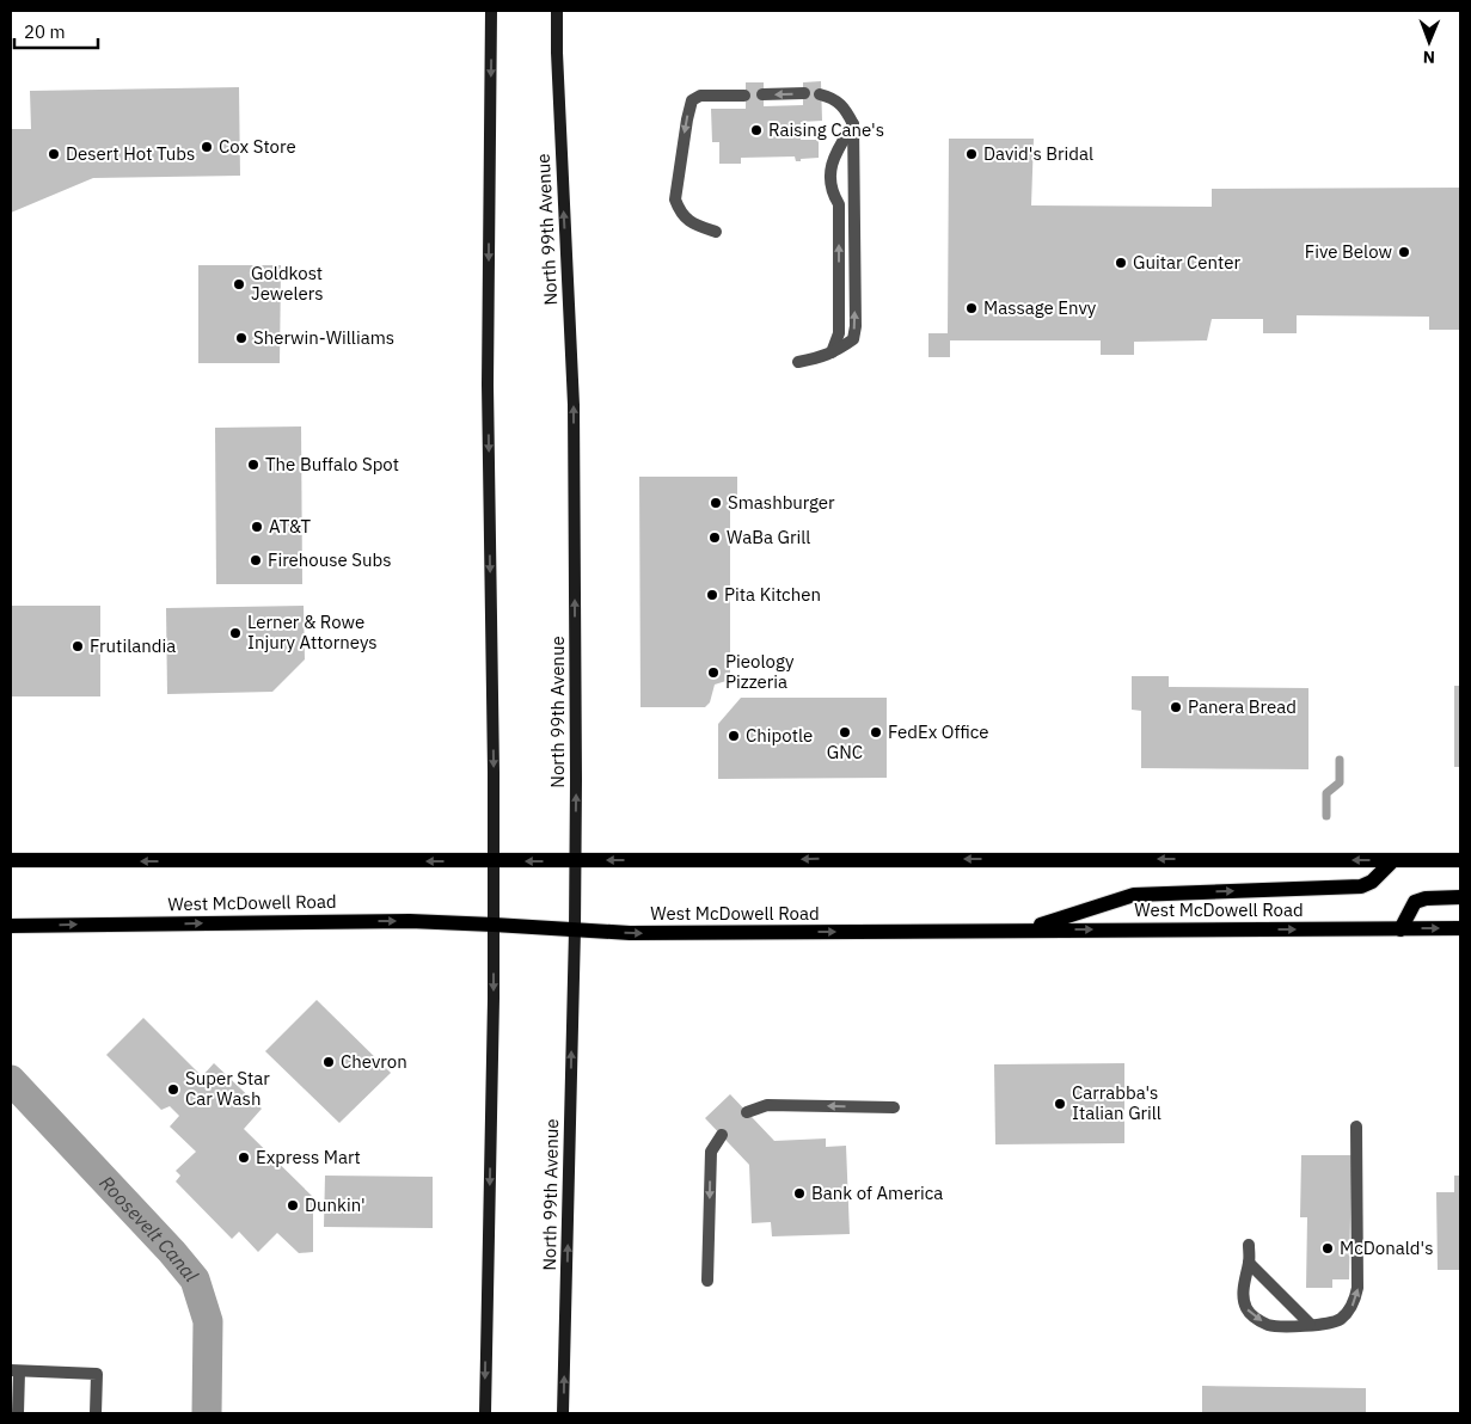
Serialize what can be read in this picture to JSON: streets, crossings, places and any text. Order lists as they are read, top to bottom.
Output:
{
  "streets": {
    "main road": ["North 99th Avenue", "West McDowell Road"]
  },
  "crossings": [
    ["North 99th Avenue", "West McDowell Road"]
  ],
  "water": ["Roosevelt Canal"],
  "places": [
    "Raising Cane's",
    "Cox Store",
    "Desert Hot Tubs",
    "David's Bridal",
    "Five Below",
    "Guitar Center",
    "Goldkost Jewelers",
    "Massage Envy",
    "Sherwin-Williams",
    "The Buffalo Spot",
    "Smashburger",
    "AT&T",
    "WaBa Grill",
    "Firehouse Subs",
    "Pita Kitchen",
    "Lerner & Rowe Injury Attorneys",
    "Frutilandia",
    "Pieology Pizzeria",
    "Panera Bread",
    "GNC",
    "FedEx Office",
    "Chipotle",
    "Chevron",
    "Super Star Car Wash",
    "Carrabba's Italian Grill",
    "Express Mart",
    "Bank of America",
    "Dunkin'",
    "McDonald's"
  ],
  "scale_bar": "20 m",
  "north": "bottom"
}
